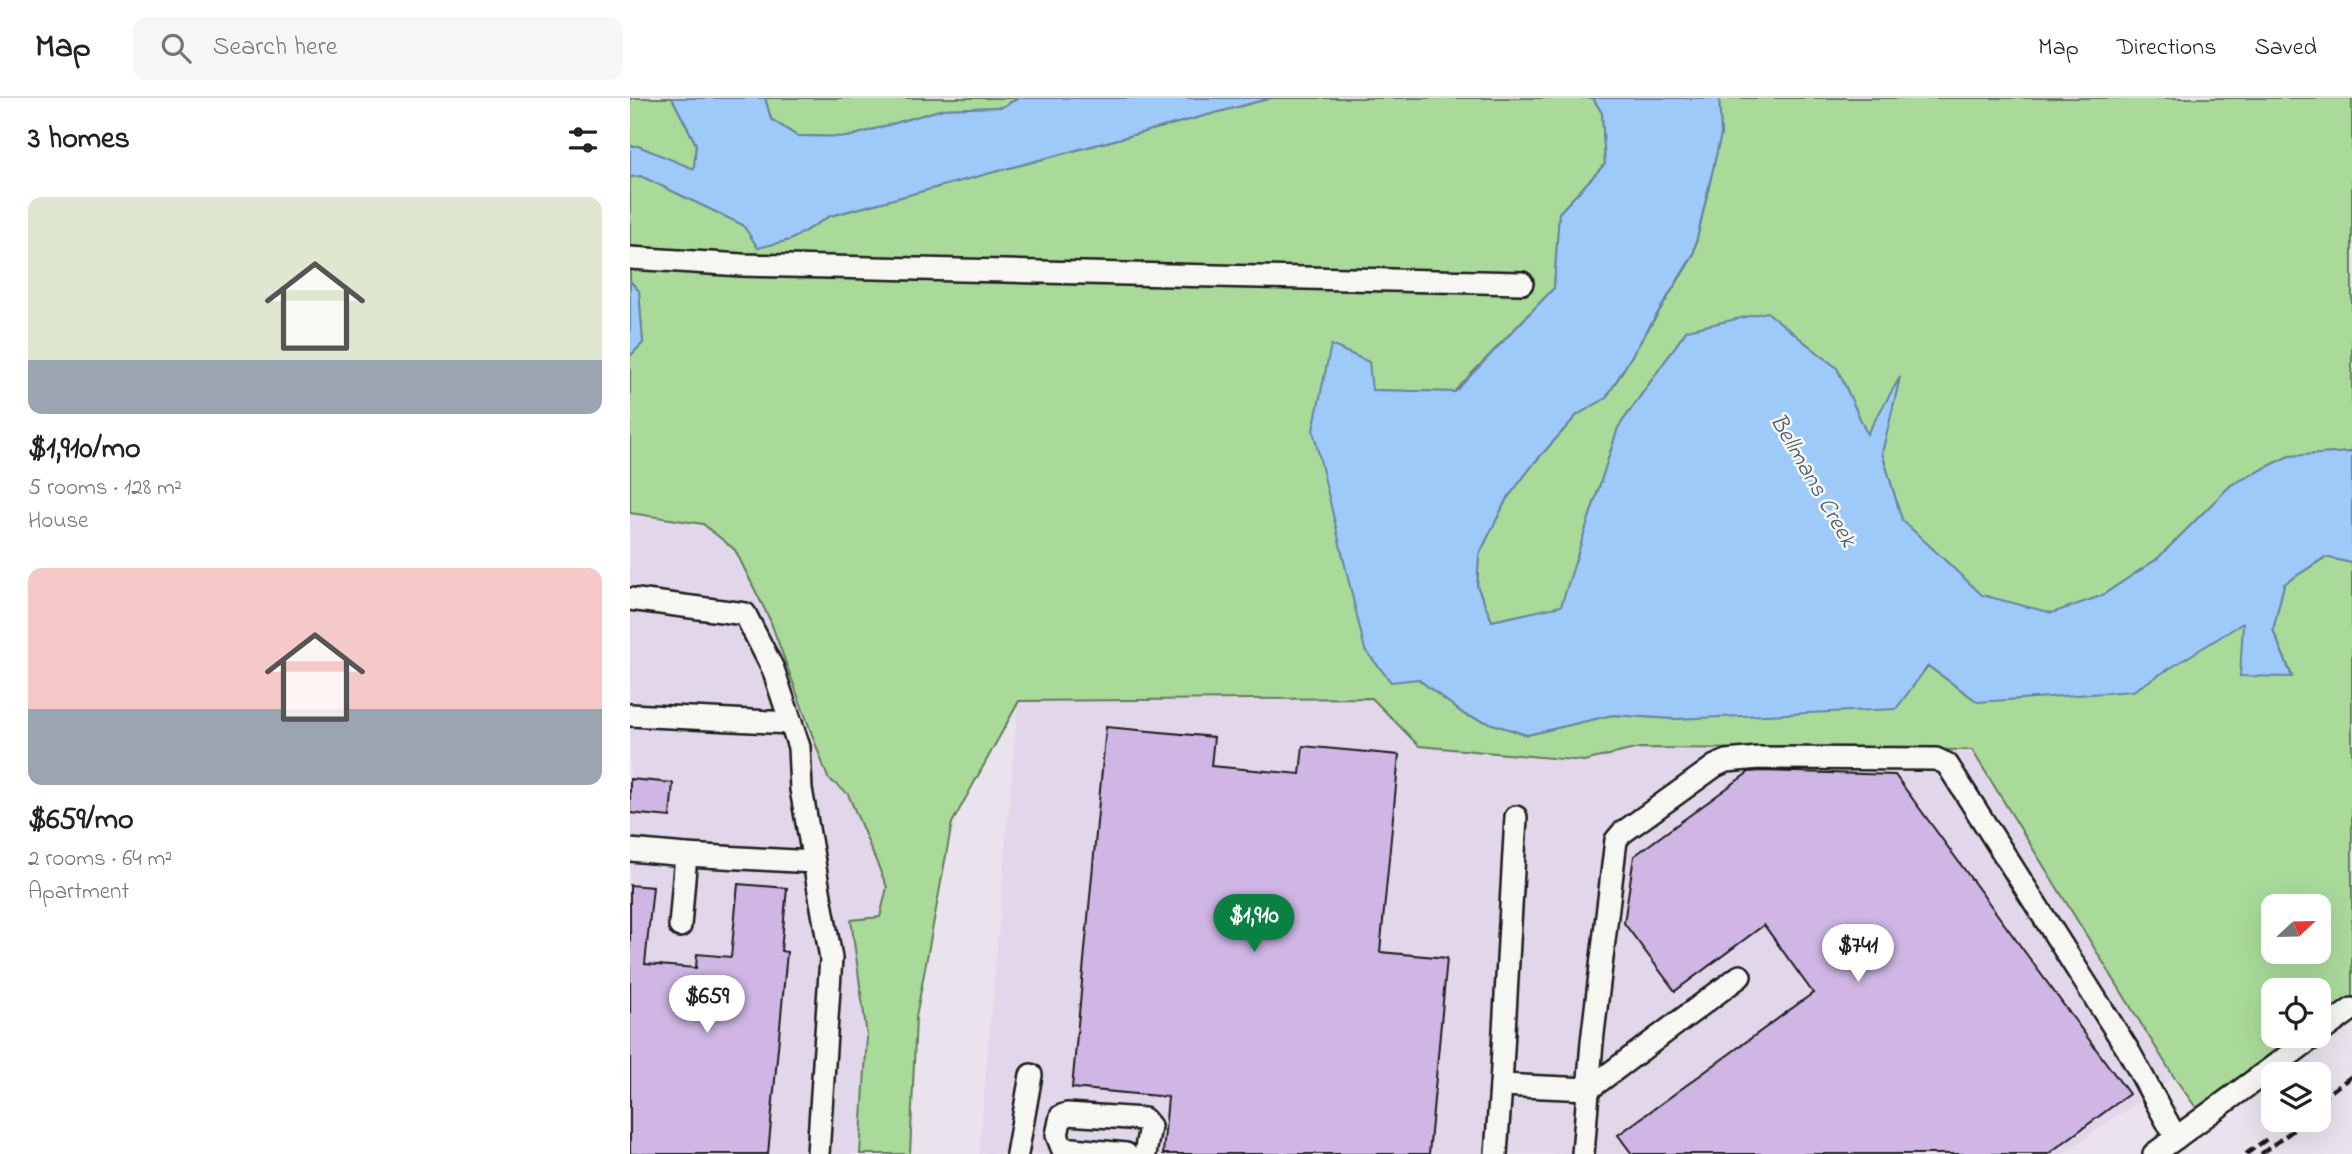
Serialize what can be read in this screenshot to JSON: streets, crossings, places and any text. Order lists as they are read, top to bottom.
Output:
{
  "water": ["Bellmans Creek"],
  "north": "right",
  "page": {
    "header": "Map",
    "search": "Search here",
    "nav": ["Map", "Directions", "Saved"],
    "heading": "3 homes",
    "list": [
      {
        "name": "$1,910/mo",
        "note": "5 rooms · 128 m² · House"
      },
      {
        "name": "$659/mo",
        "note": "2 rooms · 64 m² · Apartment"
      }
    ],
    "price": ["$1,910", "$741", "$659"]
  }
}
